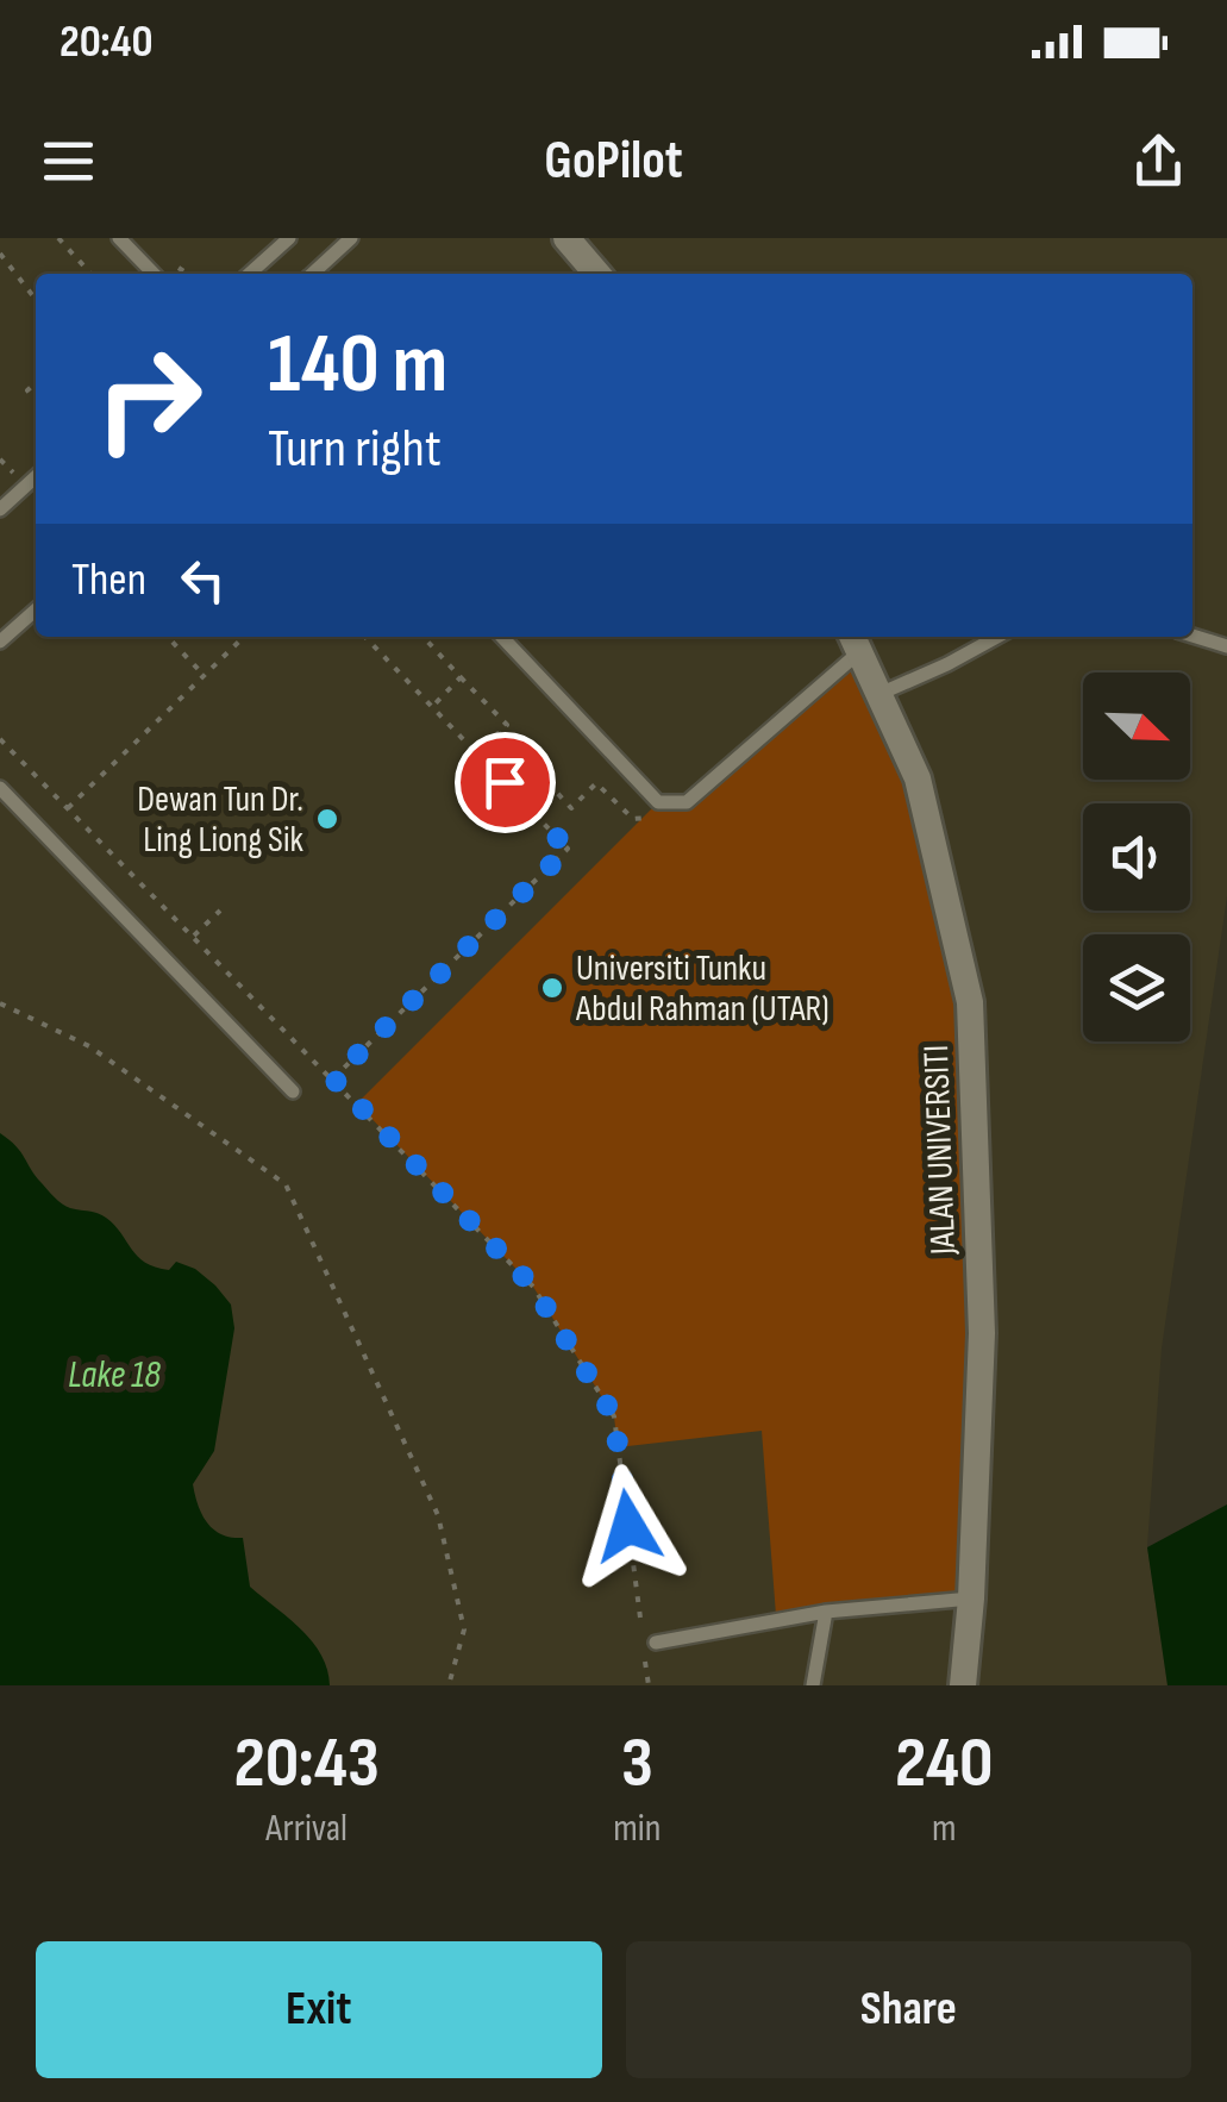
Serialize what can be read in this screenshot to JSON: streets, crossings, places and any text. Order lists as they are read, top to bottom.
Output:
{
  "streets": {
    "street": ["JALAN UNIVERSITI"]
  },
  "water": ["Lake 18"],
  "places": ["Dewan Tun Dr. Ling Liong Sik", "Universiti Tunku Abdul Rahman (UTAR)"],
  "north": "bottom right",
  "page": {
    "status": "20:40",
    "header": "GoPilot",
    "turn": ["140 m", "Turn right"],
    "then": "Then",
    "eta": [
      "20:43",
      "Arrival",
      "3",
      "min",
      "240",
      "m"
    ],
    "buttons": ["Exit", "Share"]
  }
}
